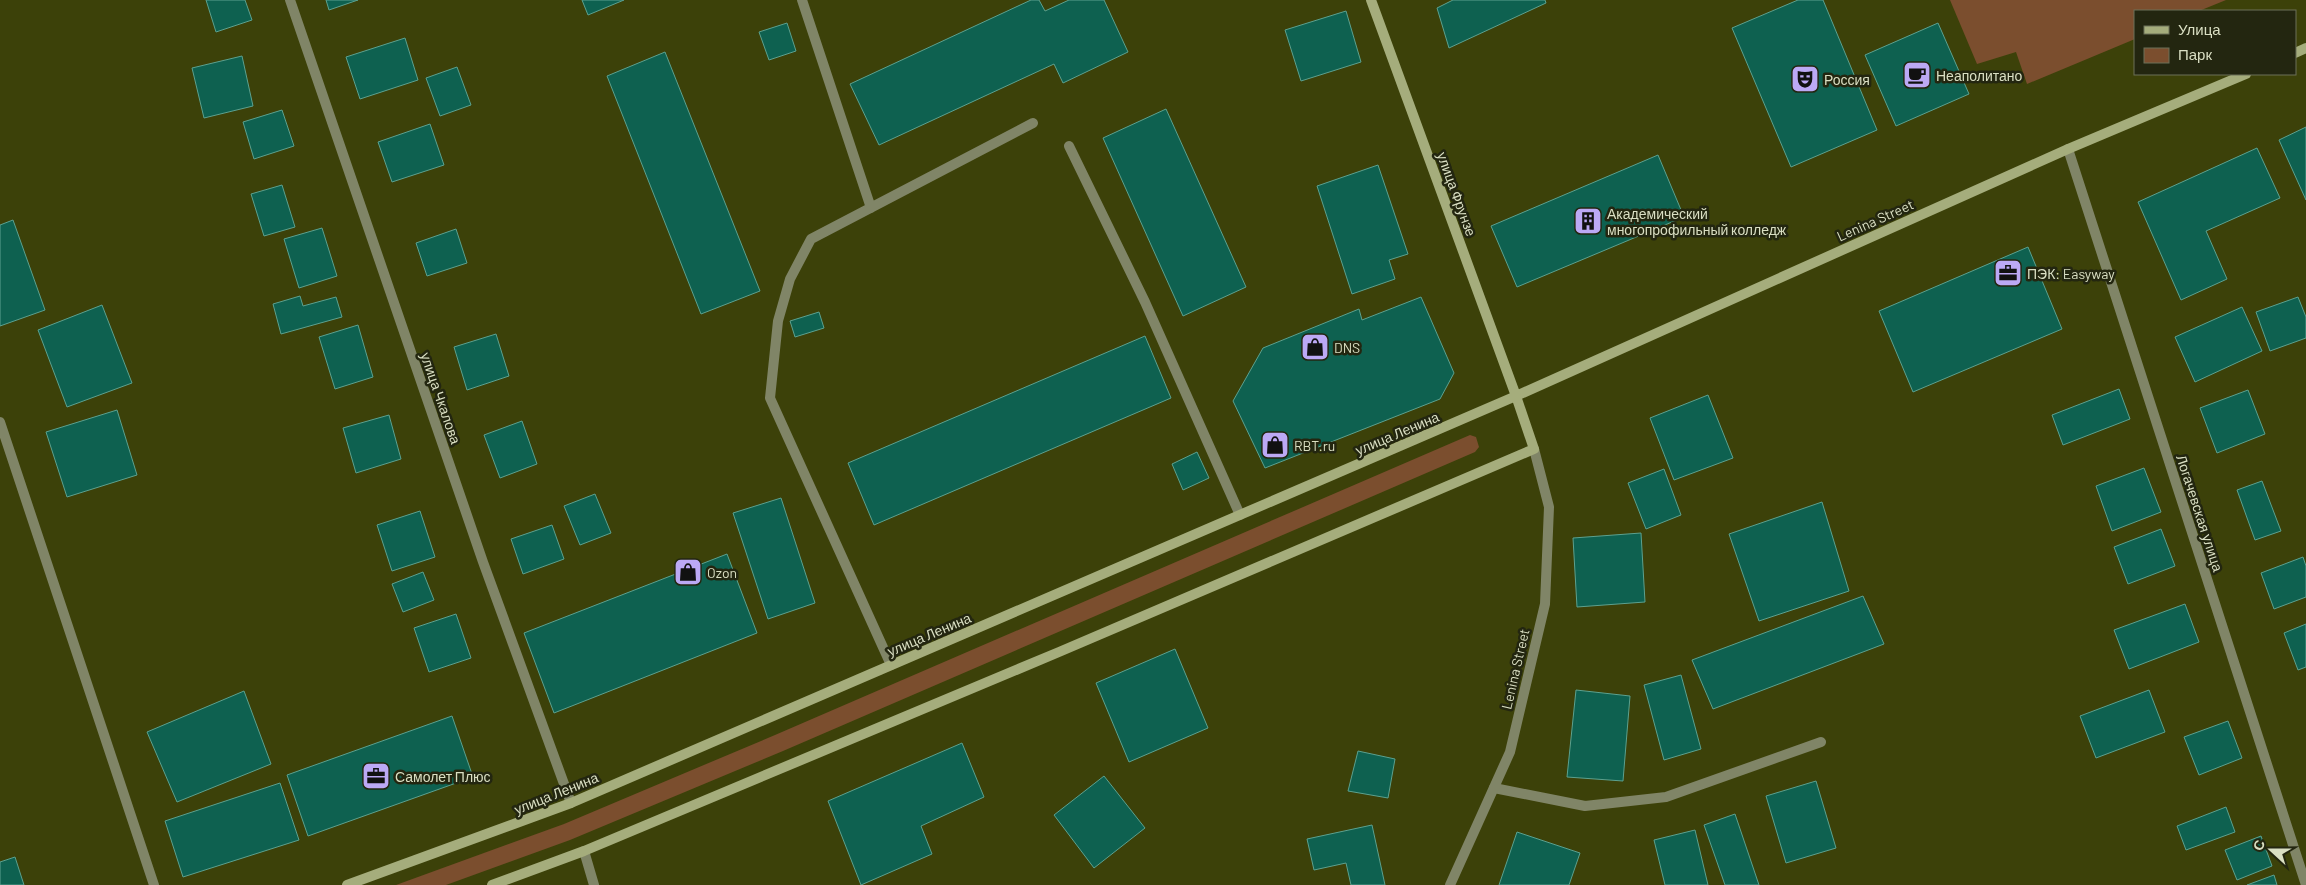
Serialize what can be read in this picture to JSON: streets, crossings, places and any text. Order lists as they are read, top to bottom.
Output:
{
  "streets": {
    "street": [
      "улица Фрунзе",
      "Lenina Street",
      "улица Чкалова",
      "улица Ленина",
      "Логачевская улица"
    ]
  },
  "crossings": [
    ["улица Фрунзе", "Lenina Street"],
    ["улица Фрунзе", "улица Ленина"],
    ["Lenina Street", "улица Ленина"],
    ["Lenina Street", "Логачевская улица"],
    ["улица Чкалова", "улица Ленина"]
  ],
  "places": {
    "cafe": ["Неаполитано"],
    "theatre": ["Россия"],
    "building": ["Академический многопрофильный колледж"],
    "office": ["ПЭК: Easyway", "Самолет Плюс"],
    "shop": ["DNS", "RBT.ru", "Ozon"]
  },
  "legend": ["Улица", "Парк"],
  "north": "left"
}
